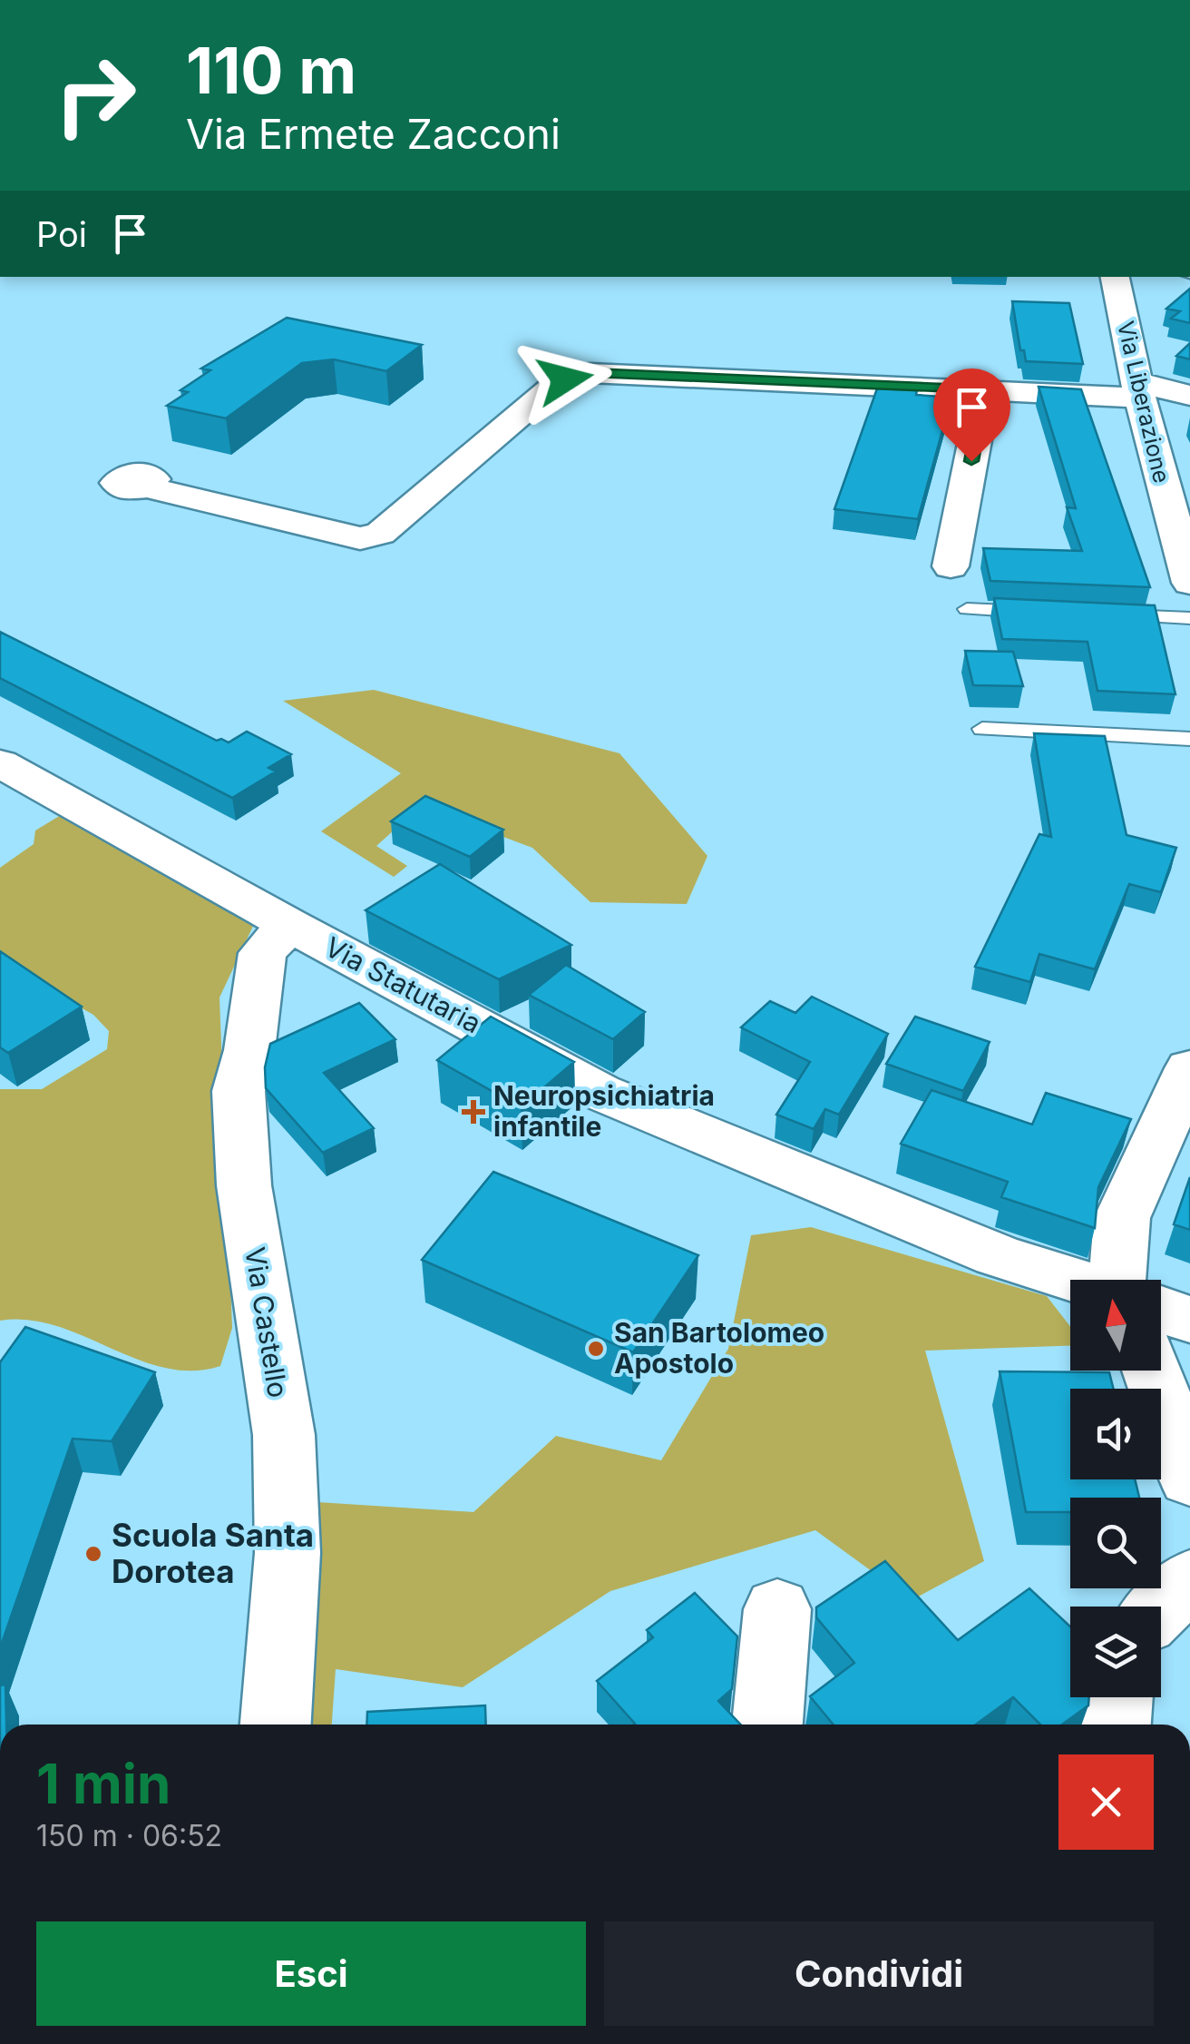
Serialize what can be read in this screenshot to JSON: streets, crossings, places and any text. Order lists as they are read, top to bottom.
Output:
{
  "streets": {
    "street": ["Via Liberazione", "Via Statutaria", "Via Castello"]
  },
  "crossings": [
    ["Via Statutaria", "Via Castello"]
  ],
  "places": {
    "health": ["Neuropsichiatria infantile"],
    "other": ["San Bartolomeo Apostolo", "Scuola Santa Dorotea"]
  },
  "north": "top",
  "page": {
    "turn": ["110 m", "Via Ermete Zacconi"],
    "then": "Poi",
    "heading": ["1 min", "150 m · 06:52"],
    "buttons": ["Esci", "Condividi"]
  }
}
